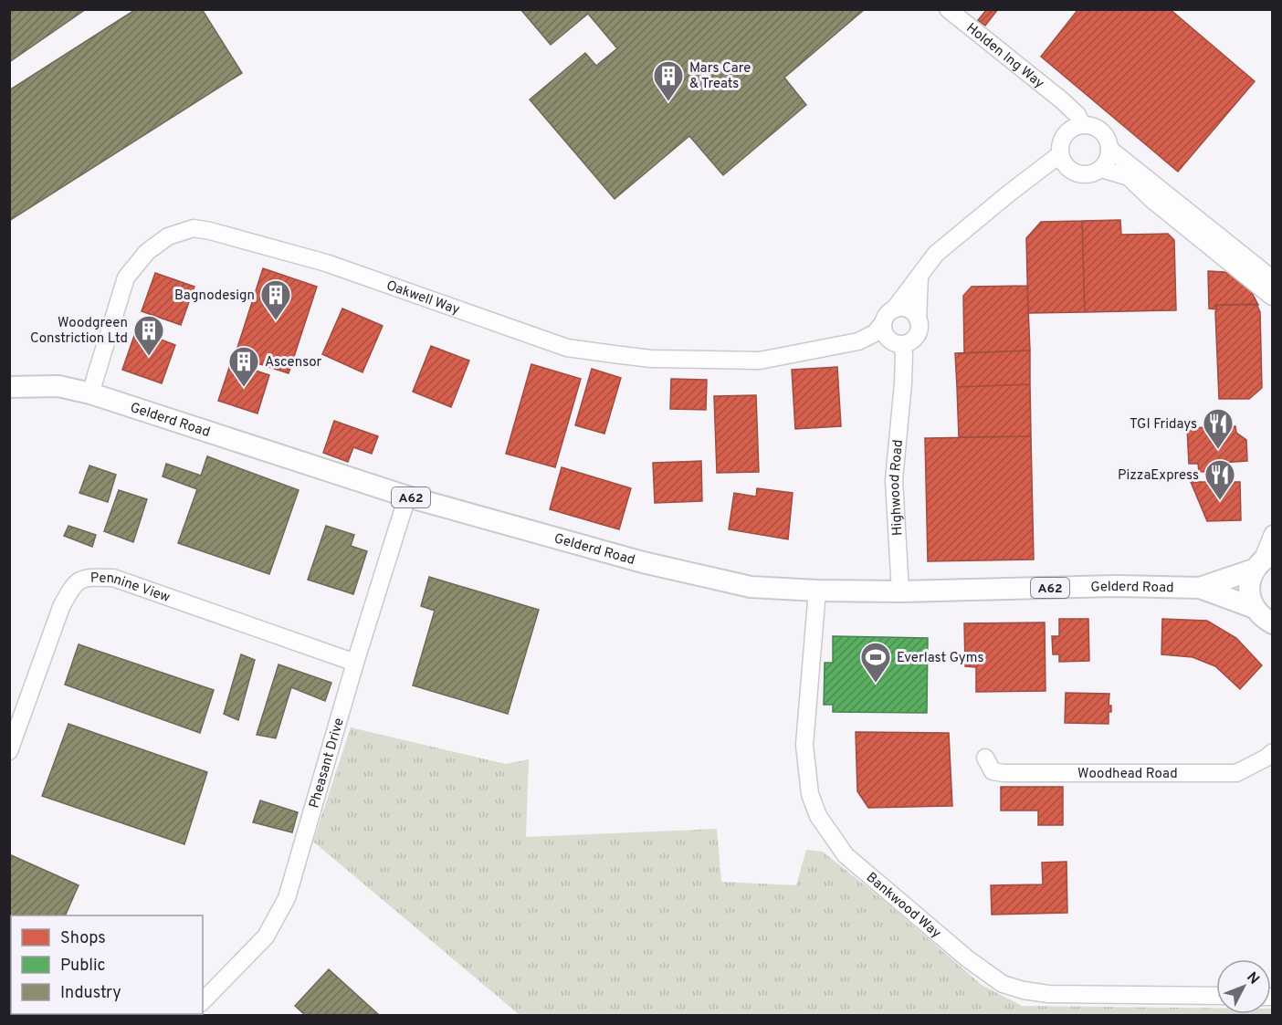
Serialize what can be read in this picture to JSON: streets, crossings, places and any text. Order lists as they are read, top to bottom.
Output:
{
  "streets": {
    "main road": ["Gelderd Road", "A62"],
    "street": [
      "Holden Ing Way",
      "Oakwell Way",
      "Highwood Road",
      "Pennine View",
      "Pheasant Drive",
      "Woodhead Road",
      "Bankwood Way"
    ]
  },
  "crossings": [
    ["Oakwell Way", "Gelderd Road"],
    ["Oakwell Way", "Highwood Road"],
    ["Gelderd Road", "Highwood Road"],
    ["Gelderd Road", "Pheasant Drive"],
    ["Gelderd Road", "Bankwood Way"],
    ["Pennine View", "Pheasant Drive"]
  ],
  "places": {
    "building": [
      "Mars Care & Treats",
      "Bagnodesign",
      "Woodgreen Constriction Ltd",
      "Ascensor"
    ],
    "restaurant": ["TGI Fridays", "PizzaExpress"],
    "sports": ["Everlast Gyms"]
  },
  "legend": ["Shops", "Public", "Industry"],
  "north": "top right"
}
